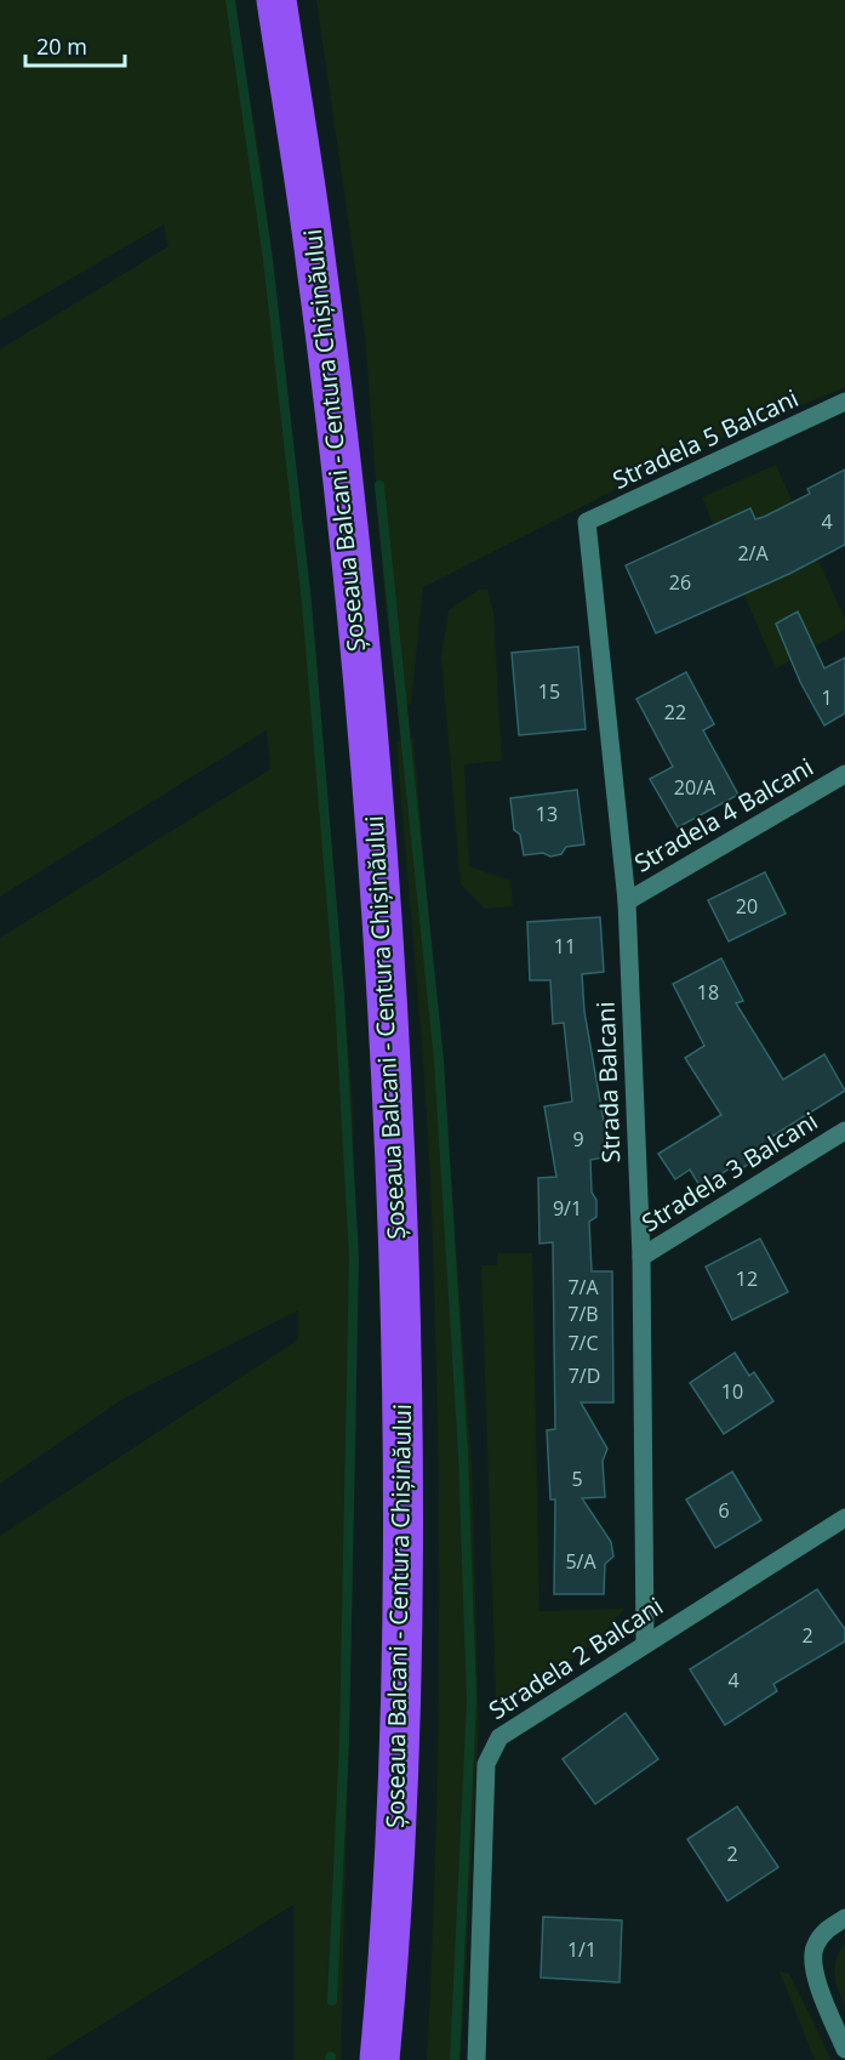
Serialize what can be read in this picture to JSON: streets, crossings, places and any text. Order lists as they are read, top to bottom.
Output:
{
  "streets": {
    "highway": ["Șoseaua Balcani - Centura Chișinăului"],
    "street": [
      "Stradela 5 Balcani",
      "Stradela 4 Balcani",
      "Strada Balcani",
      "Stradela 3 Balcani",
      "Stradela 2 Balcani"
    ]
  },
  "crossings": [
    ["Stradela 5 Balcani", "Strada Balcani"],
    ["Stradela 4 Balcani", "Strada Balcani"],
    ["Strada Balcani", "Stradela 3 Balcani"],
    ["Strada Balcani", "Stradela 2 Balcani"]
  ],
  "house_numbers": [
    "4",
    "2/A",
    "26",
    "15",
    "1",
    "22",
    "20/A",
    "13",
    "20",
    "11",
    "18",
    "9",
    "9/1",
    "12",
    "7/A",
    "7/B",
    "7/C",
    "7/D",
    "10",
    "5",
    "6",
    "5/A",
    "2",
    "4",
    "2",
    "1/1"
  ],
  "scale_bar": "20 m"
}
